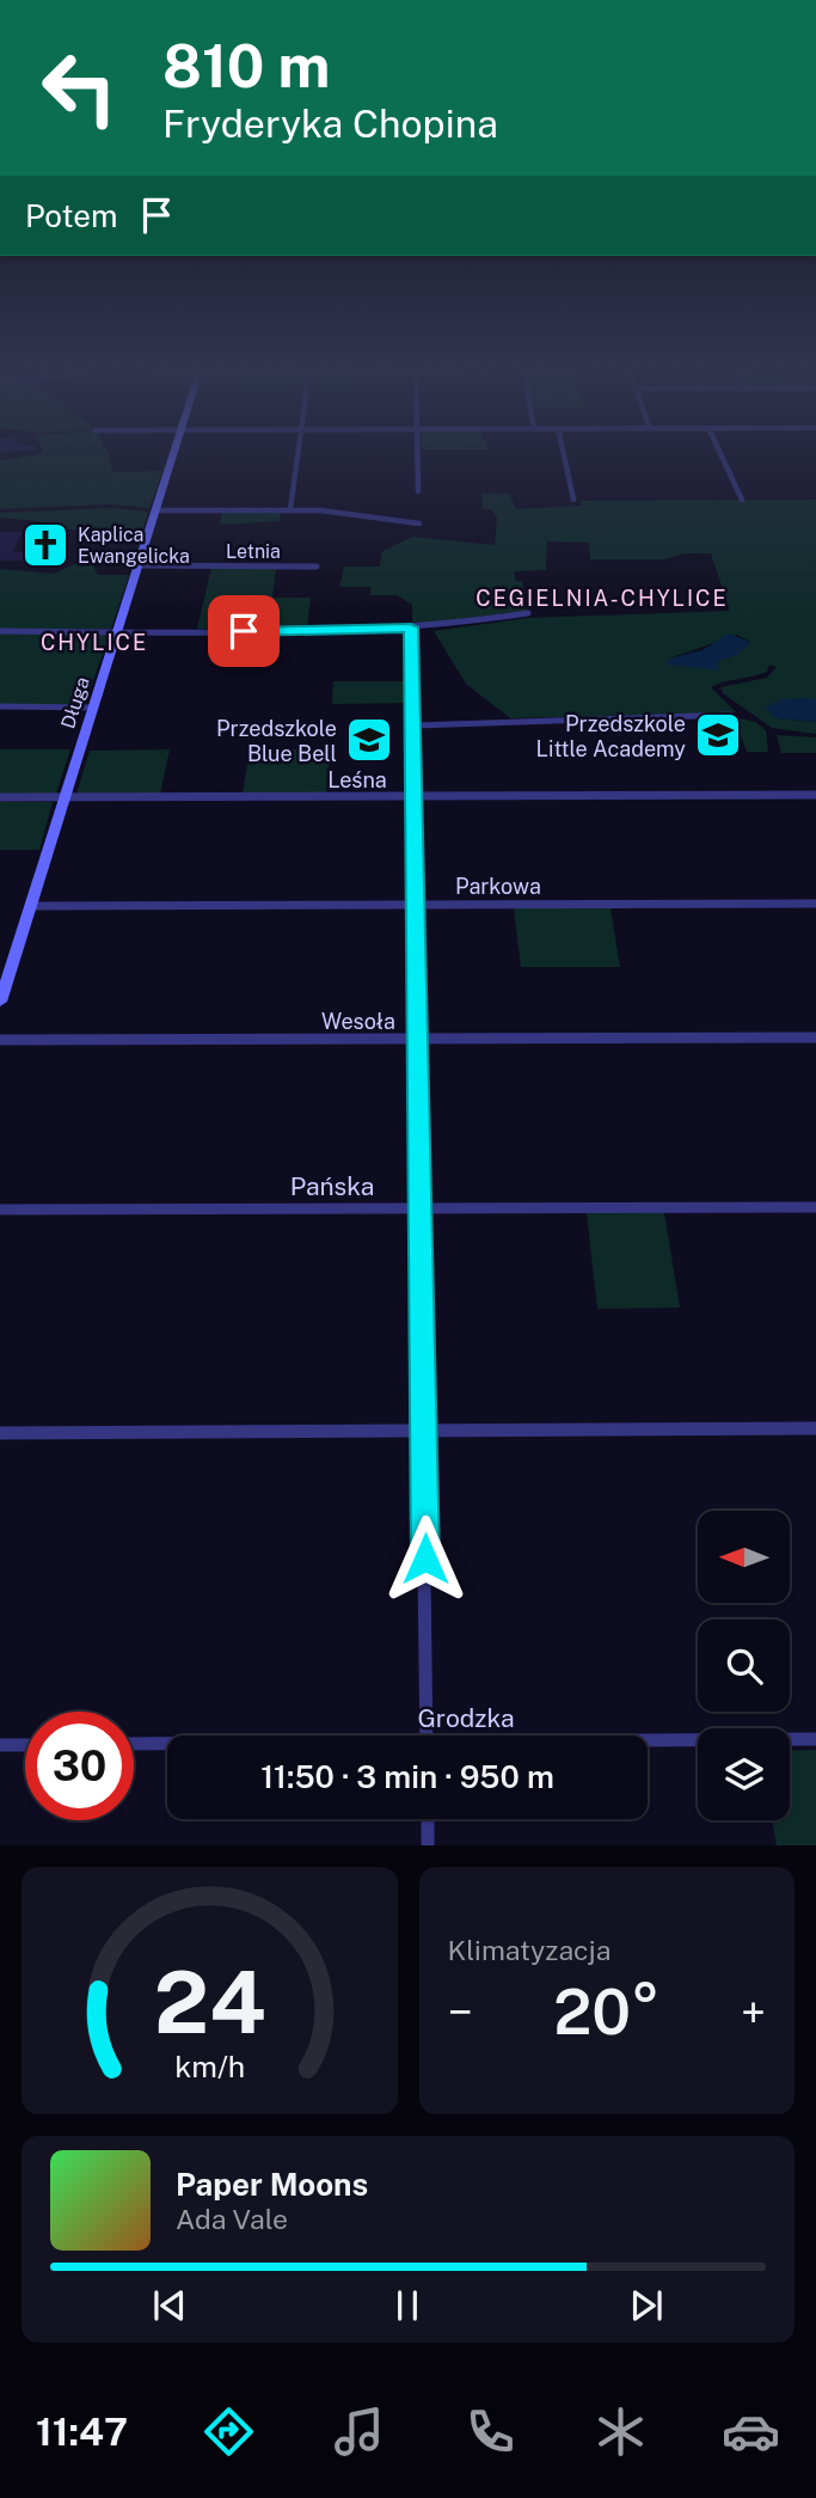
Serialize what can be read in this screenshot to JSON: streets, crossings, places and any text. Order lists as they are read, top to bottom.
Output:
{
  "streets": {
    "street": [
      "Letnia",
      "Długa",
      "Leśna",
      "Parkowa",
      "Wesoła",
      "Pańska",
      "Grodzka"
    ]
  },
  "crossings": [
    ["Letnia", "Długa"],
    ["Długa", "Leśna"],
    ["Długa", "Parkowa"]
  ],
  "districts": ["CEGIELNIA-CHYLICE", "CHYLICE"],
  "places": {
    "church": ["Kaplica Ewangelicka"],
    "school or university": ["Przedszkole Little Academy", "Przedszkole Blue Bell"]
  },
  "north": "left",
  "page": {
    "turn": ["810 m", "Fryderyka Chopina"],
    "then": "Potem",
    "limit": "30",
    "trip": "11:50 · 3 min · 950 m",
    "tile": "Klimatyzacja",
    "heat": ["−", "20°", "+"],
    "song": ["Paper Moons", "Ada Vale"],
    "tabs": "11:47",
    "gauge": ["24", "km/h"]
  }
}
